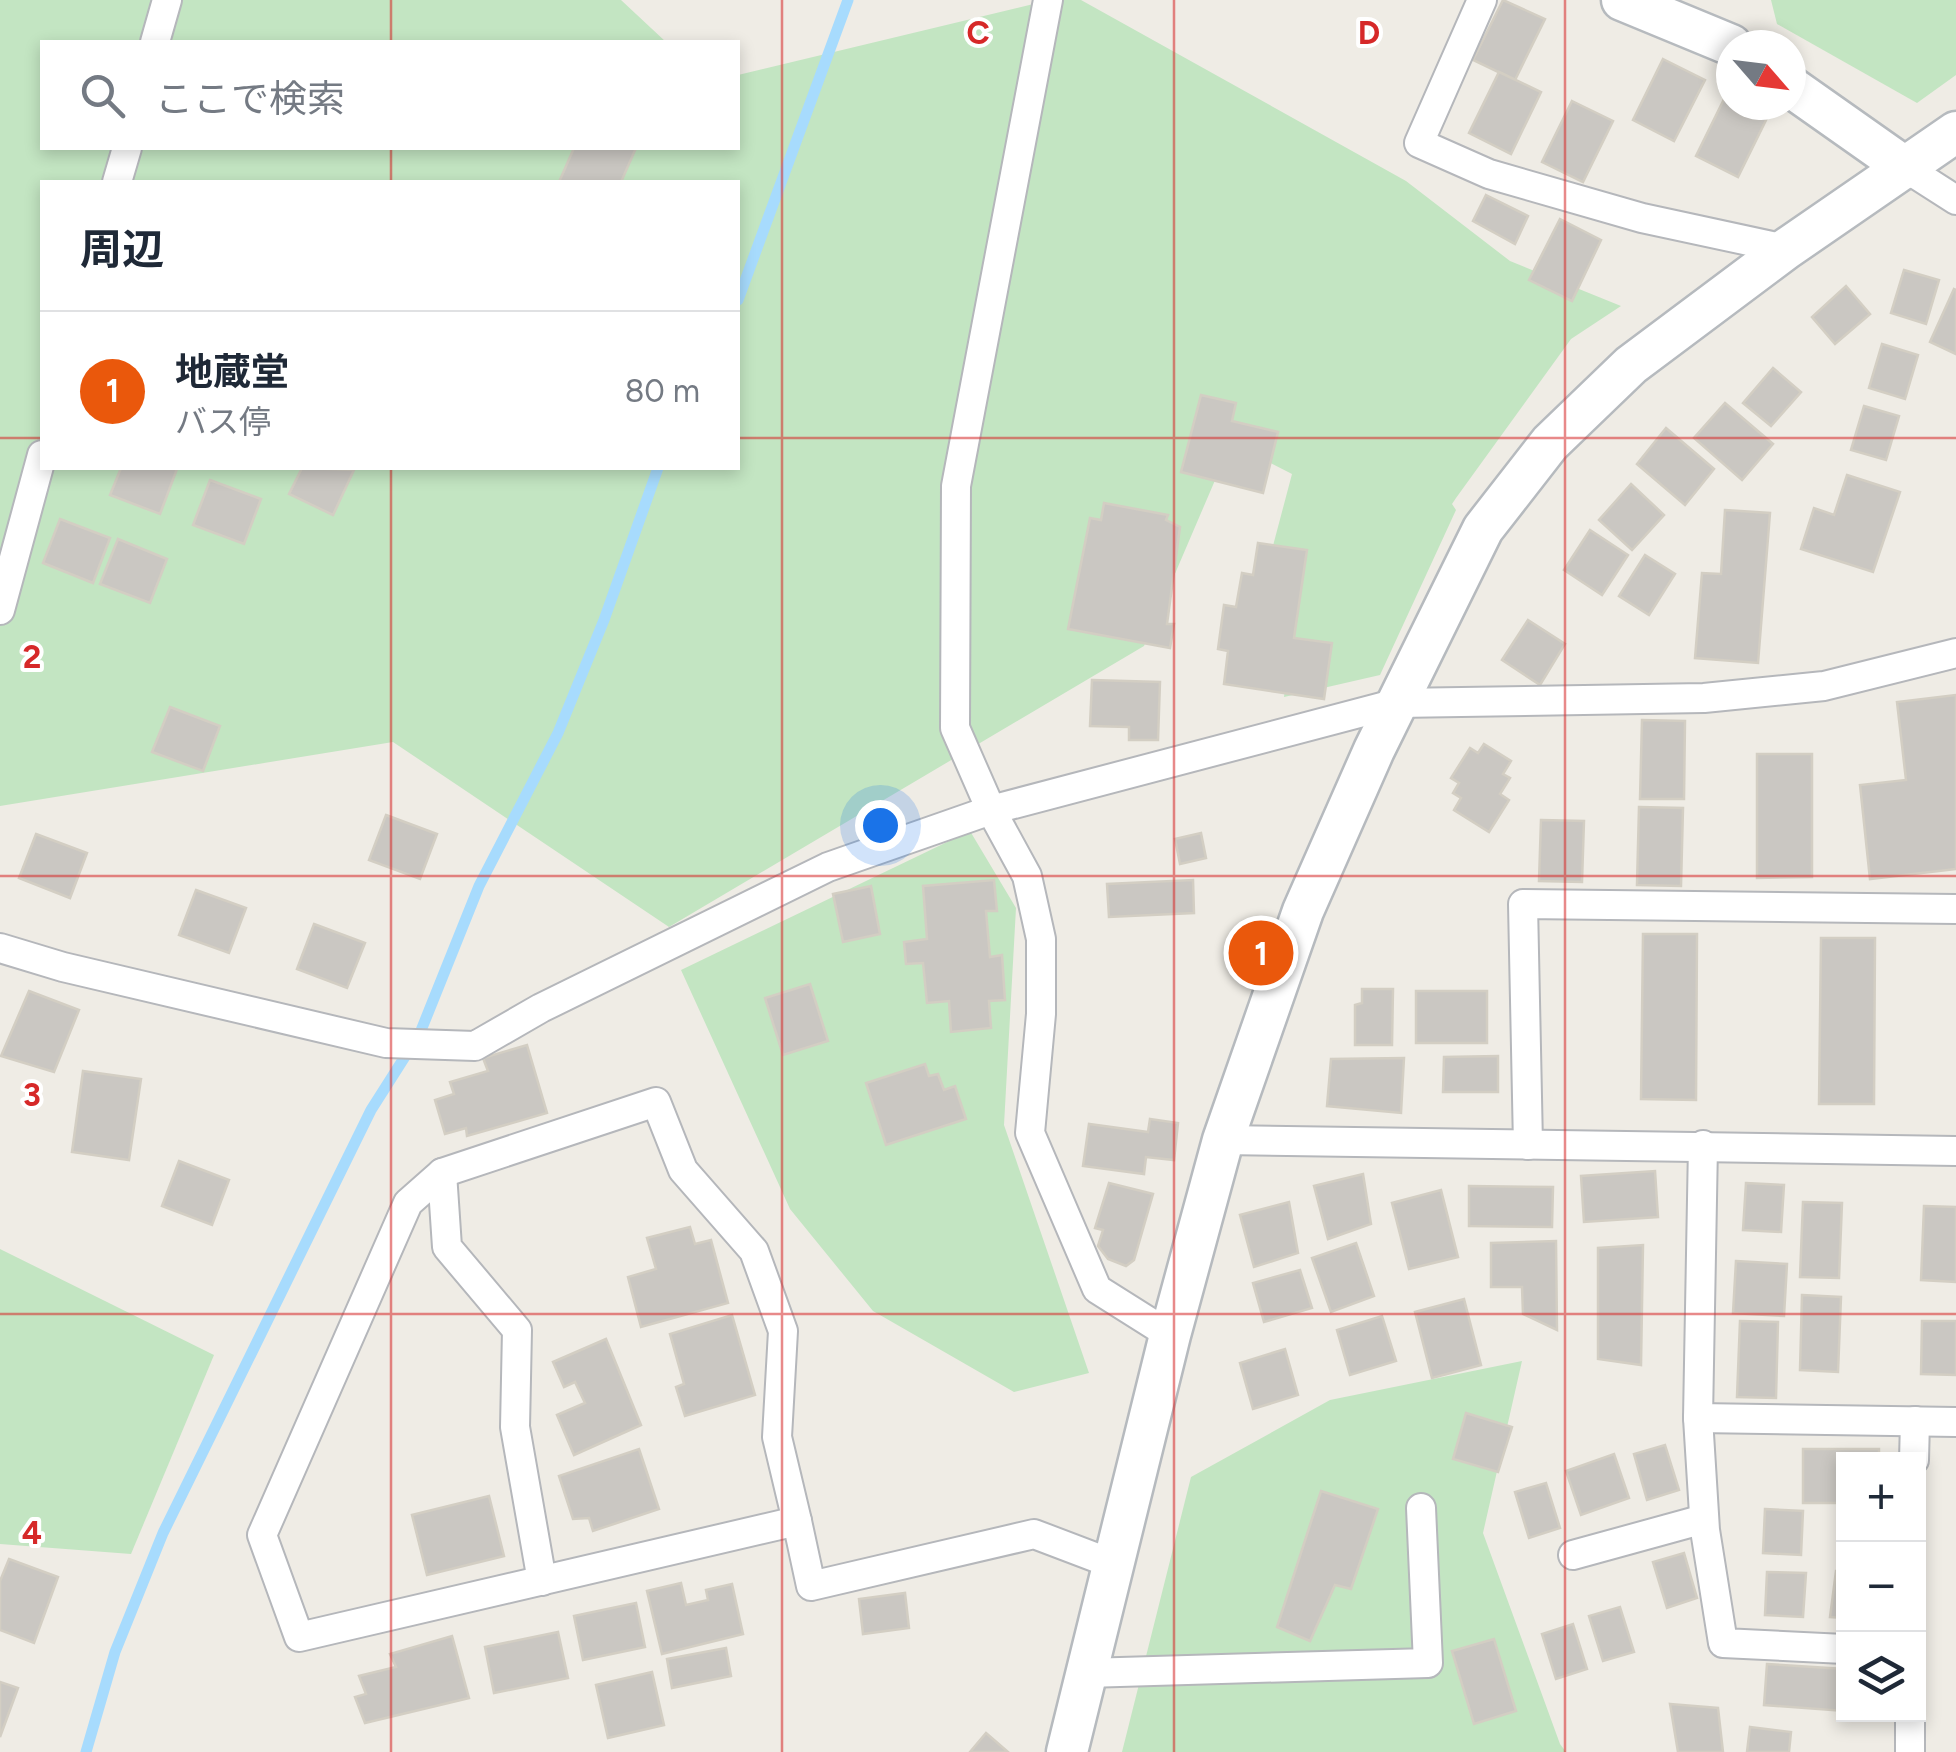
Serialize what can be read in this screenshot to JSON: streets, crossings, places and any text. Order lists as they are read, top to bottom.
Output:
{
  "north": "bottom right",
  "page": {
    "search": "ここで検索",
    "heading": "周辺",
    "list": [
      {
        "mark": "1",
        "name": "地蔵堂",
        "note": "バス停",
        "value": "80 m"
      }
    ],
    "pins": "1",
    "map_buttons": ["+", "−"]
  },
  "grid": {
    "columns": ["C", "D"],
    "rows": ["2", "3", "4"]
  }
}
